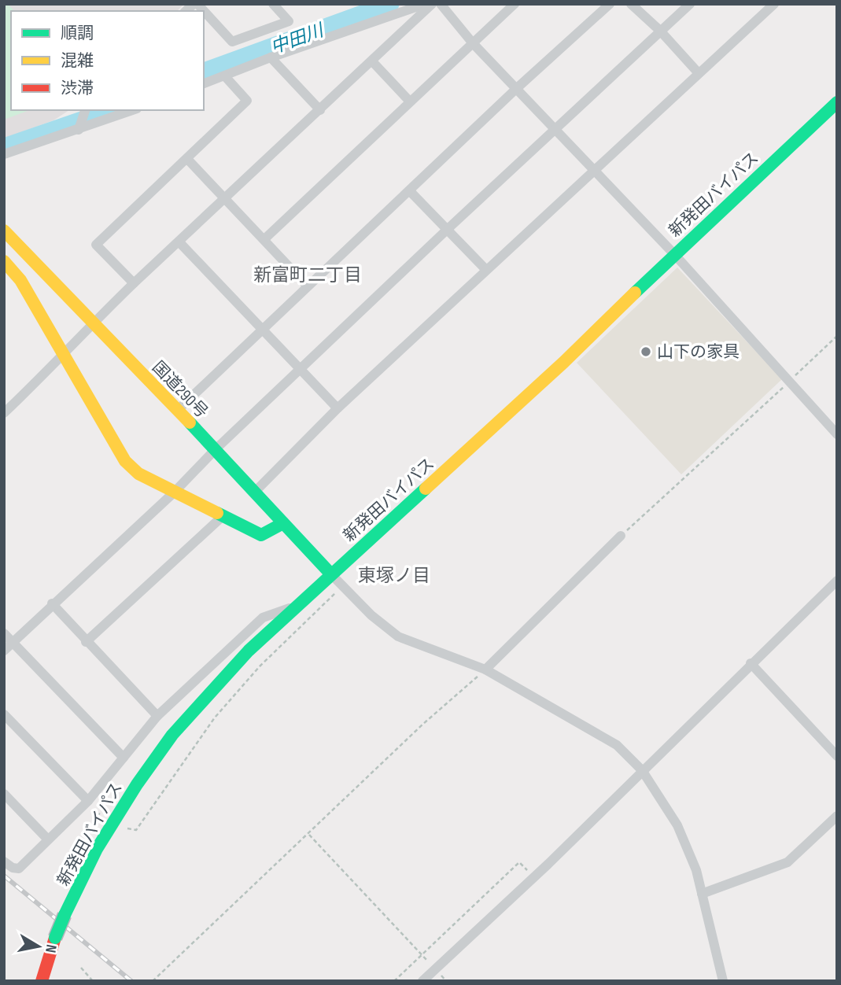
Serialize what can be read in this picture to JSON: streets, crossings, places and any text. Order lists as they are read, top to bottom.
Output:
{
  "streets": {
    "main road": ["新発田バイパス", "国道290号"]
  },
  "crossings": [
    ["新発田バイパス", "国道290号"]
  ],
  "districts": ["新富町二丁目", "東塚ノ目"],
  "water": ["中田川"],
  "places": ["山下の家具"],
  "legend": ["順調", "混雑", "渋滞"],
  "north": "right"
}
